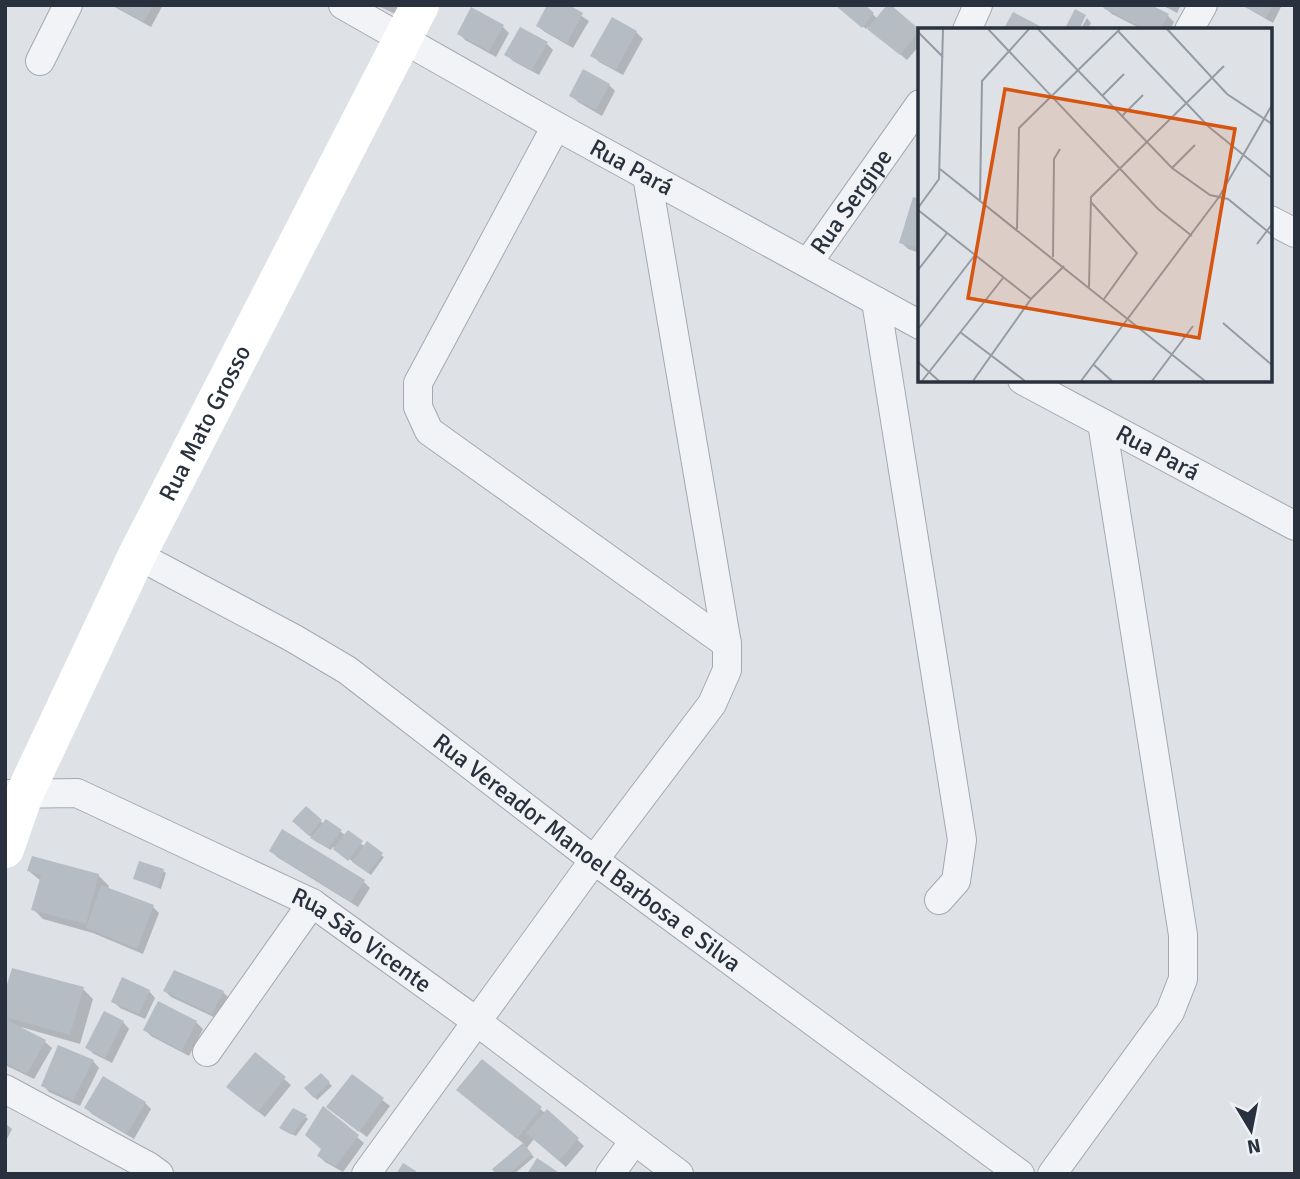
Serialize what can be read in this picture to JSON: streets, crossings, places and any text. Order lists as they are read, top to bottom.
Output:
{
  "streets": {
    "street": [
      "Rua Pará",
      "Rua Sergipe",
      "Rua Mato Grosso",
      "Rua Vereador Manoel Barbosa e Silva",
      "Rua São Vicente"
    ]
  },
  "crossings": [
    ["Rua Pará", "Rua Sergipe"],
    ["Rua Pará", "Rua Mato Grosso"],
    ["Rua Mato Grosso", "Rua Vereador Manoel Barbosa e Silva"],
    ["Rua Mato Grosso", "Rua São Vicente"]
  ],
  "north": "bottom"
}
